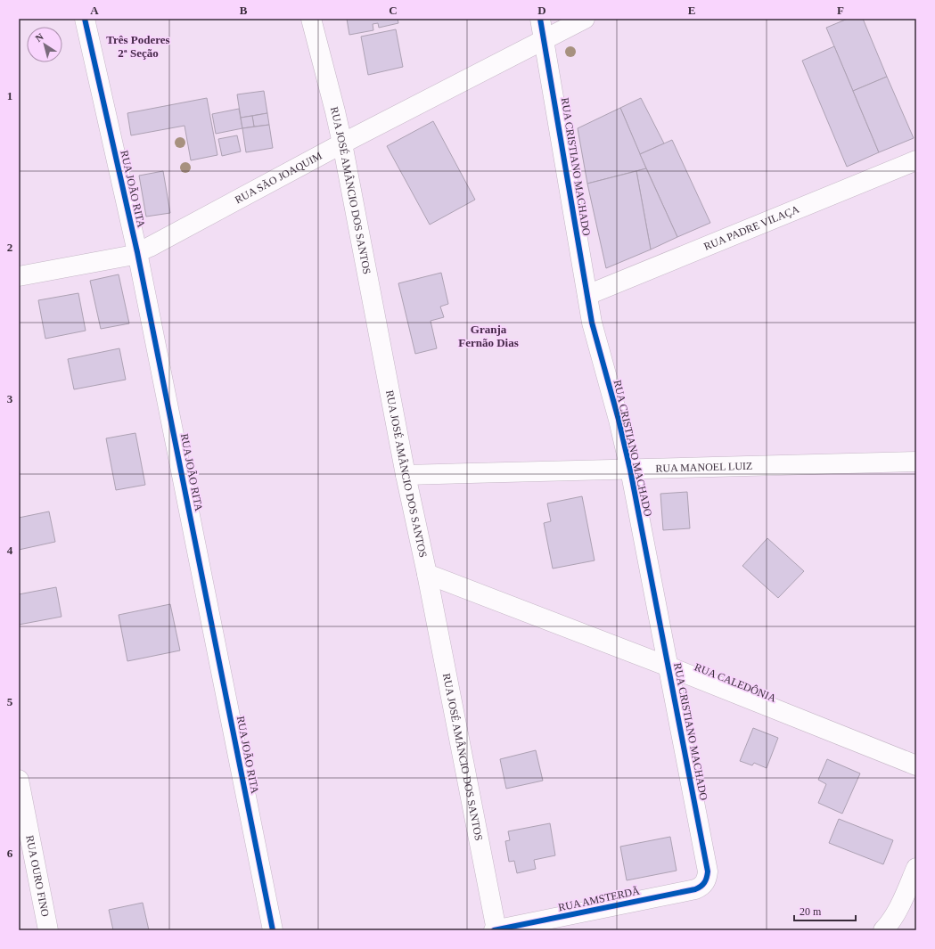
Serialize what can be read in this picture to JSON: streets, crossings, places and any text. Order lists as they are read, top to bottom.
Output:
{
  "streets": {
    "street": [
      "RUA CRISTIANO MACHADO",
      "RUA SÃO JOAQUIM",
      "RUA JOÃO RITA",
      "RUA JOSÉ AMÂNCIO DOS SANTOS",
      "RUA PADRE VILAÇA",
      "RUA MANOEL LUIZ",
      "RUA CALEDÔNIA",
      "RUA OURO FINO",
      "RUA AMSTERDÃ"
    ]
  },
  "crossings": [
    ["RUA CRISTIANO MACHADO", "RUA SÃO JOAQUIM"],
    ["RUA CRISTIANO MACHADO", "RUA PADRE VILAÇA"],
    ["RUA CRISTIANO MACHADO", "RUA MANOEL LUIZ"],
    ["RUA CRISTIANO MACHADO", "RUA CALEDÔNIA"],
    ["RUA CRISTIANO MACHADO", "RUA AMSTERDÃ"],
    ["RUA SÃO JOAQUIM", "RUA JOÃO RITA"],
    ["RUA SÃO JOAQUIM", "RUA JOSÉ AMÂNCIO DOS SANTOS"],
    ["RUA JOSÉ AMÂNCIO DOS SANTOS", "RUA MANOEL LUIZ"],
    ["RUA JOSÉ AMÂNCIO DOS SANTOS", "RUA CALEDÔNIA"],
    ["RUA JOSÉ AMÂNCIO DOS SANTOS", "RUA AMSTERDÃ"]
  ],
  "districts": ["Três Poderes 2ª Seção", "Granja Fernão Dias"],
  "scale_bar": "20 m",
  "north": "top left",
  "grid": {
    "columns": [
      "A",
      "B",
      "C",
      "D",
      "E",
      "F"
    ],
    "rows": [
      "1",
      "2",
      "3",
      "4",
      "5",
      "6"
    ]
  }
}
